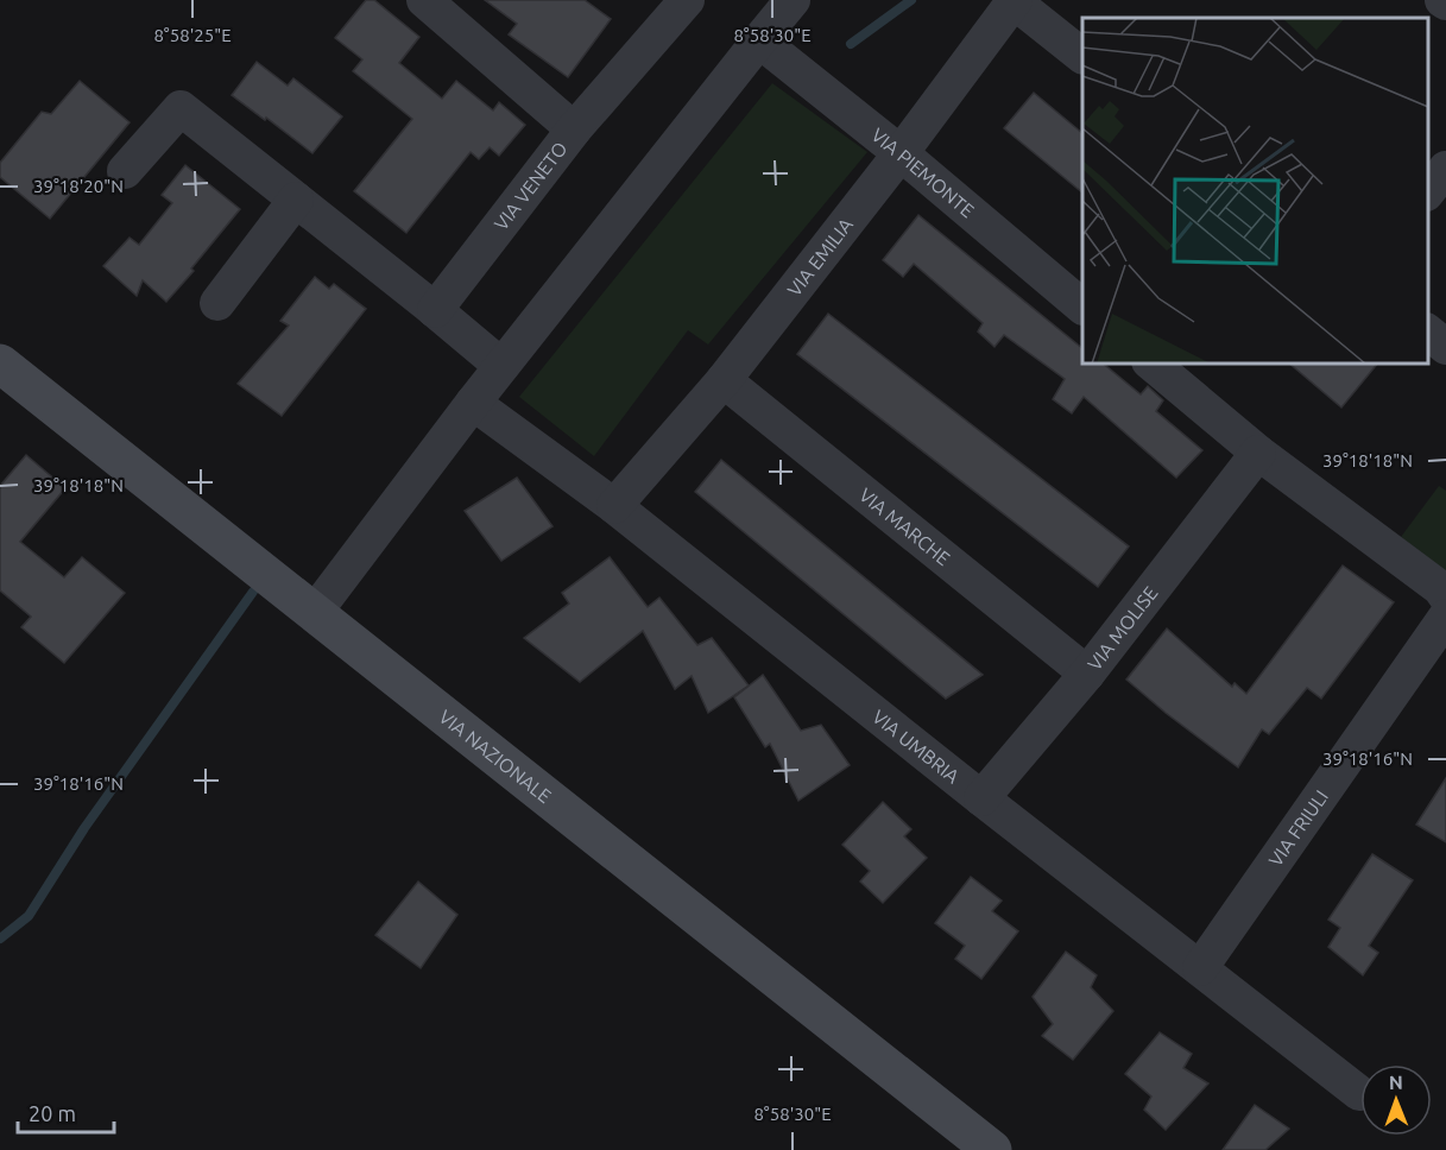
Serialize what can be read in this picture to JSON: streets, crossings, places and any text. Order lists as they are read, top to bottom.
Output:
{
  "streets": {
    "main road": ["VIA NAZIONALE"],
    "street": [
      "VIA PIEMONTE",
      "VIA VENETO",
      "VIA EMILIA",
      "VIA MARCHE",
      "VIA MOLISE",
      "VIA UMBRIA",
      "VIA FRIULI"
    ]
  },
  "crossings": [
    ["VIA PIEMONTE", "VIA EMILIA"],
    ["VIA EMILIA", "VIA MARCHE"],
    ["VIA EMILIA", "VIA UMBRIA"],
    ["VIA MARCHE", "VIA MOLISE"],
    ["VIA MOLISE", "VIA UMBRIA"],
    ["VIA UMBRIA", "VIA FRIULI"]
  ],
  "scale_bar": "20 m",
  "north": "top",
  "coordinates": [
    "8°58'25\"E",
    "8°58'30\"E",
    "39°18'20\"N",
    "39°18'18\"N",
    "39°18'16\"N"
  ]
}
